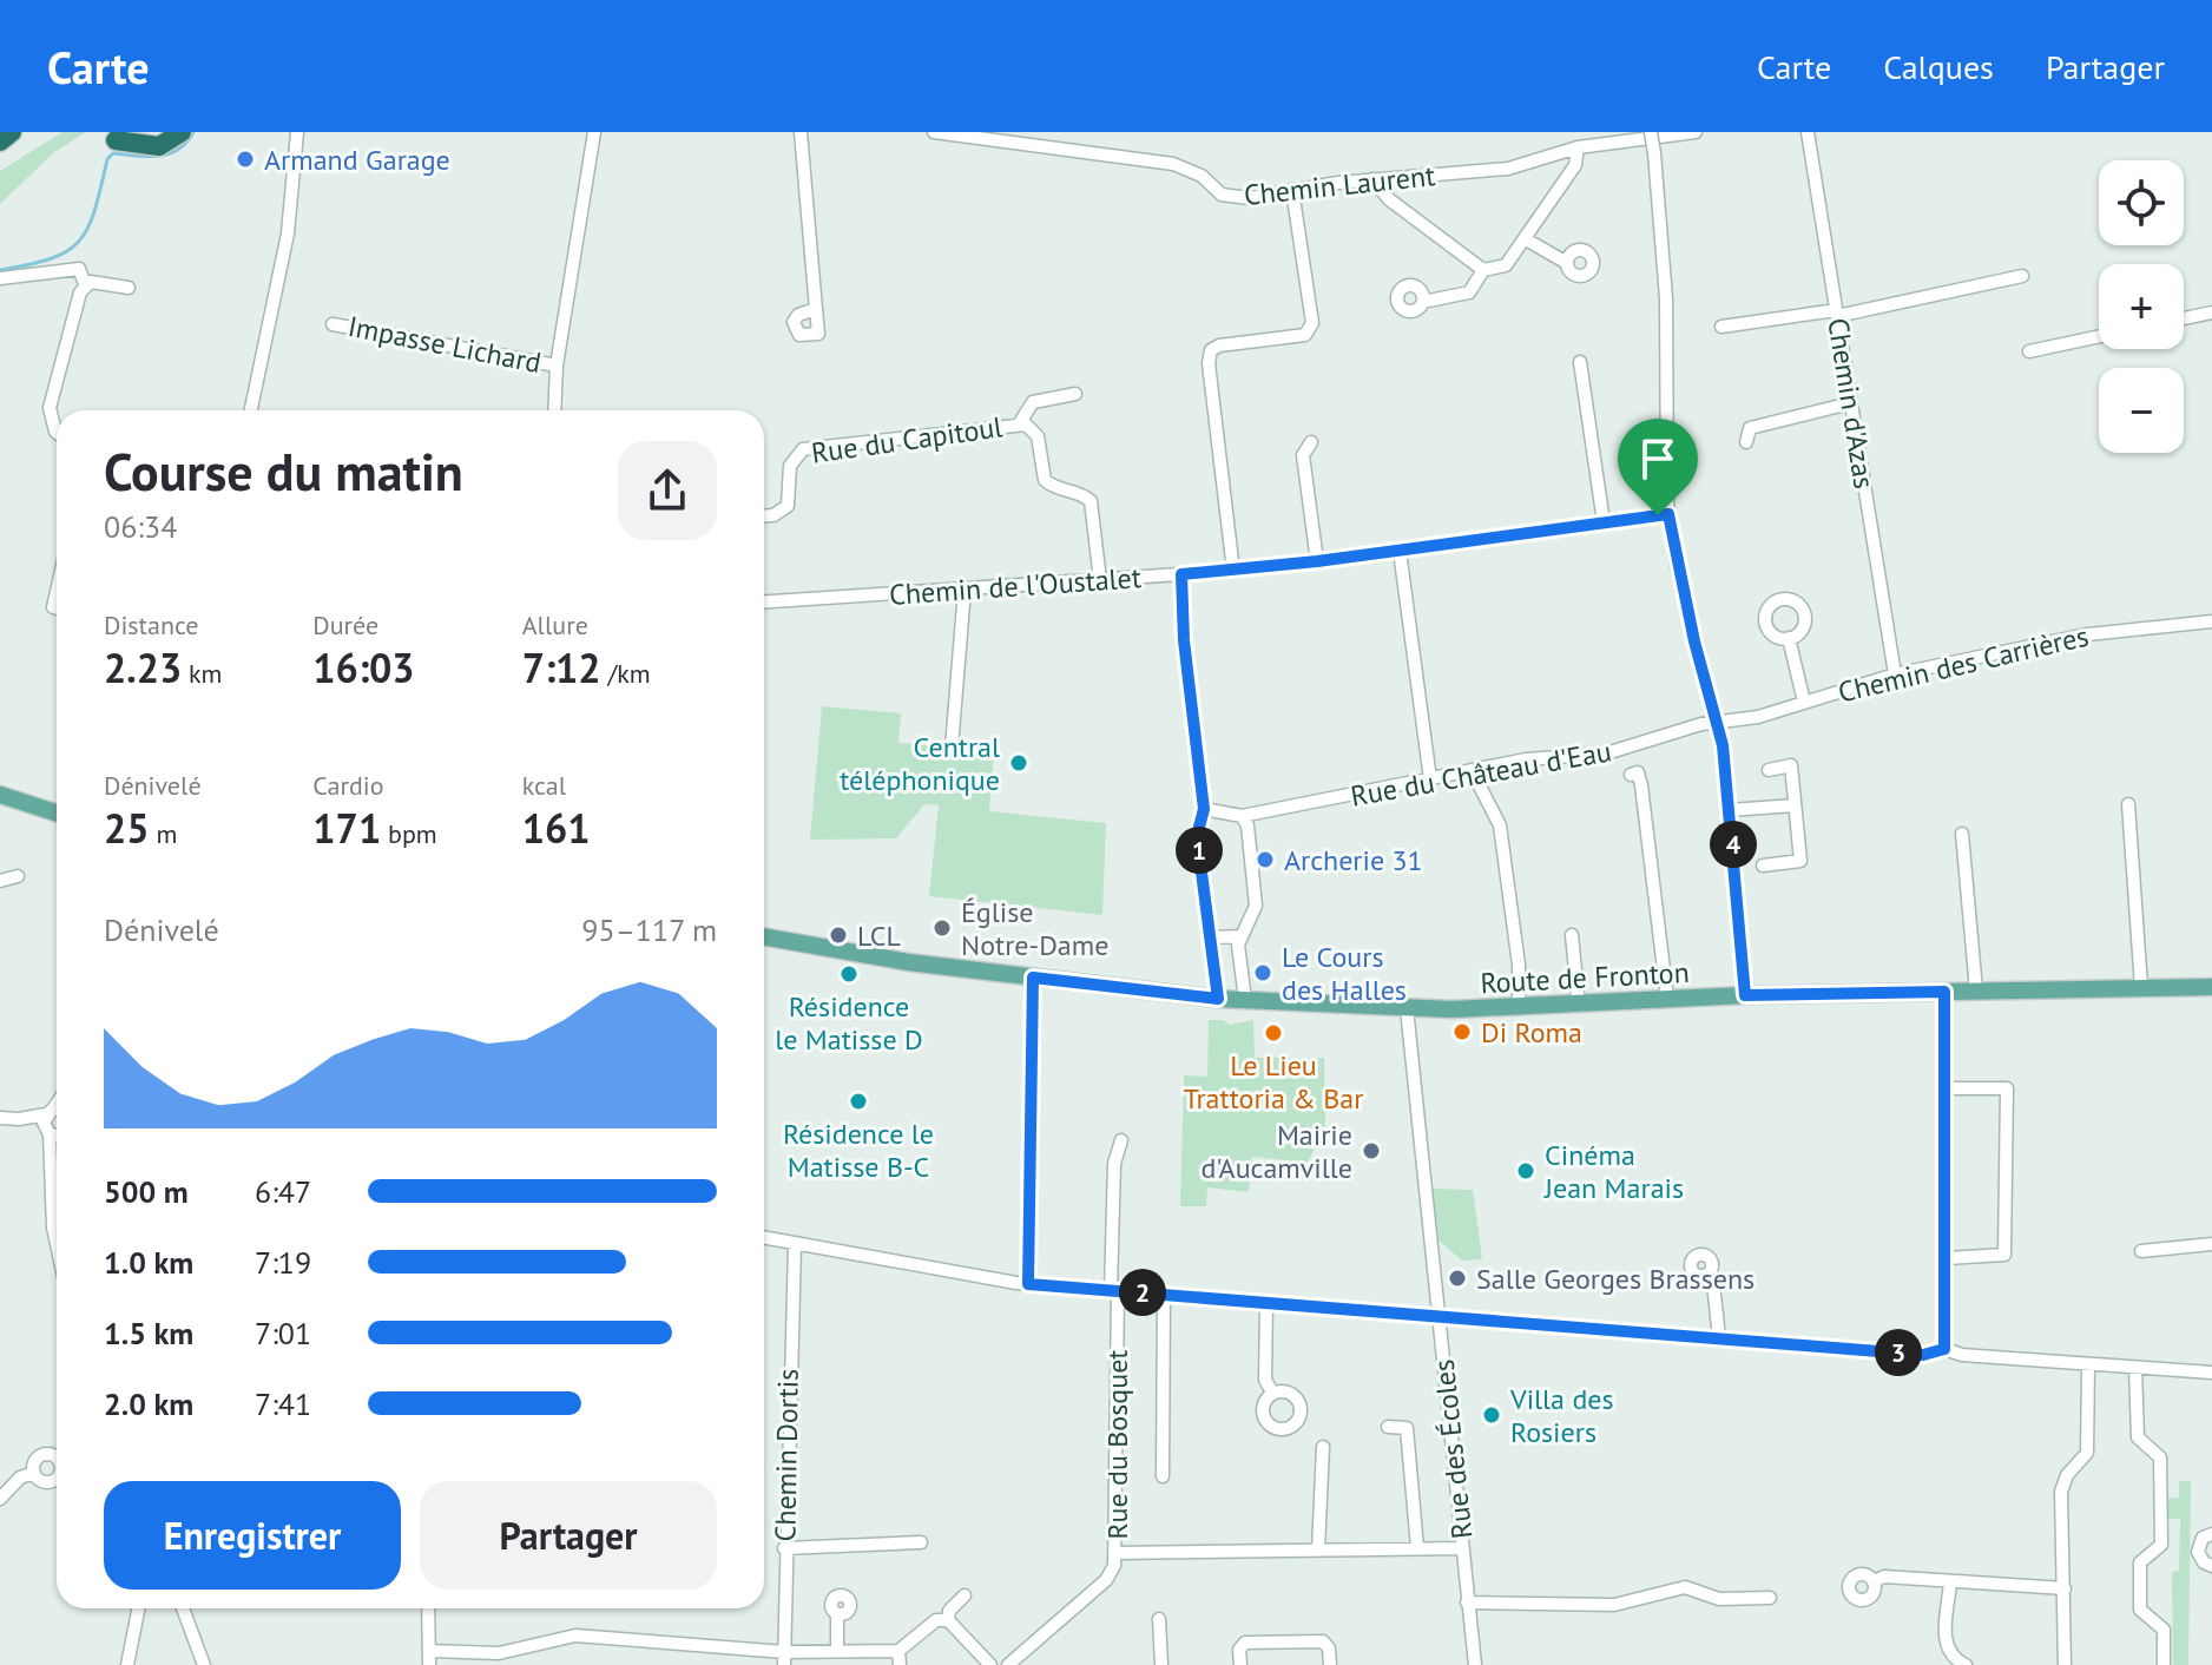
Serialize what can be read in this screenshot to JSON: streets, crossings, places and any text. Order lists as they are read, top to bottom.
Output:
{
  "streets": {
    "main road": ["Route de Fronton"],
    "street": [
      "Chemin Laurent",
      "Impasse Lichard",
      "Chemin d'Azas",
      "Rue du Capitoul",
      "Chemin de l'Oustalet",
      "Chemin des Carrières",
      "Rue du Château d'Eau",
      "Rue du Bosquet",
      "Rue des Écoles",
      "Chemin Dortis"
    ]
  },
  "crossings": [
    ["Chemin d'Azas", "Chemin des Carrières"],
    ["Rue du Capitoul", "Chemin de l'Oustalet"],
    ["Chemin des Carrières", "Rue du Château d'Eau"],
    ["Route de Fronton", "Rue des Écoles"]
  ],
  "places": [
    "Armand Garage",
    "Central téléphonique",
    "Archerie 31",
    "Église Notre-Dame",
    "LCL",
    "Le Cours des Halles",
    "Résidence le Matisse D",
    "Di Roma",
    "Le Lieu Trattoria & Bar",
    "Résidence le Matisse B-C",
    "Mairie d'Aucamville",
    "Cinéma Jean Marais",
    "Salle Georges Brassens",
    "Villa des Rosiers"
  ],
  "page": {
    "header": "Carte",
    "nav": ["Carte", "Calques", "Partager"],
    "map_buttons": ["+", "−"],
    "heading": ["Course du matin", "06:34"],
    "stats": [
      ["Distance", "2.23 km"],
      ["Durée", "16:03"],
      ["Allure", "7:12 /km"],
      ["Dénivelé", "25 m"],
      ["Cardio", "171 bpm"],
      ["kcal", "161"]
    ],
    "pins": [
      "4",
      "1",
      "2",
      "3"
    ],
    "chart": ["Dénivelé", "95–117 m"],
    "list": [
      {
        "name": "500 m",
        "note": "6:47"
      },
      {
        "name": "1.0 km",
        "note": "7:19"
      },
      {
        "name": "1.5 km",
        "note": "7:01"
      },
      {
        "name": "2.0 km",
        "note": "7:41"
      }
    ],
    "buttons": ["Enregistrer", "Partager"]
  }
}
